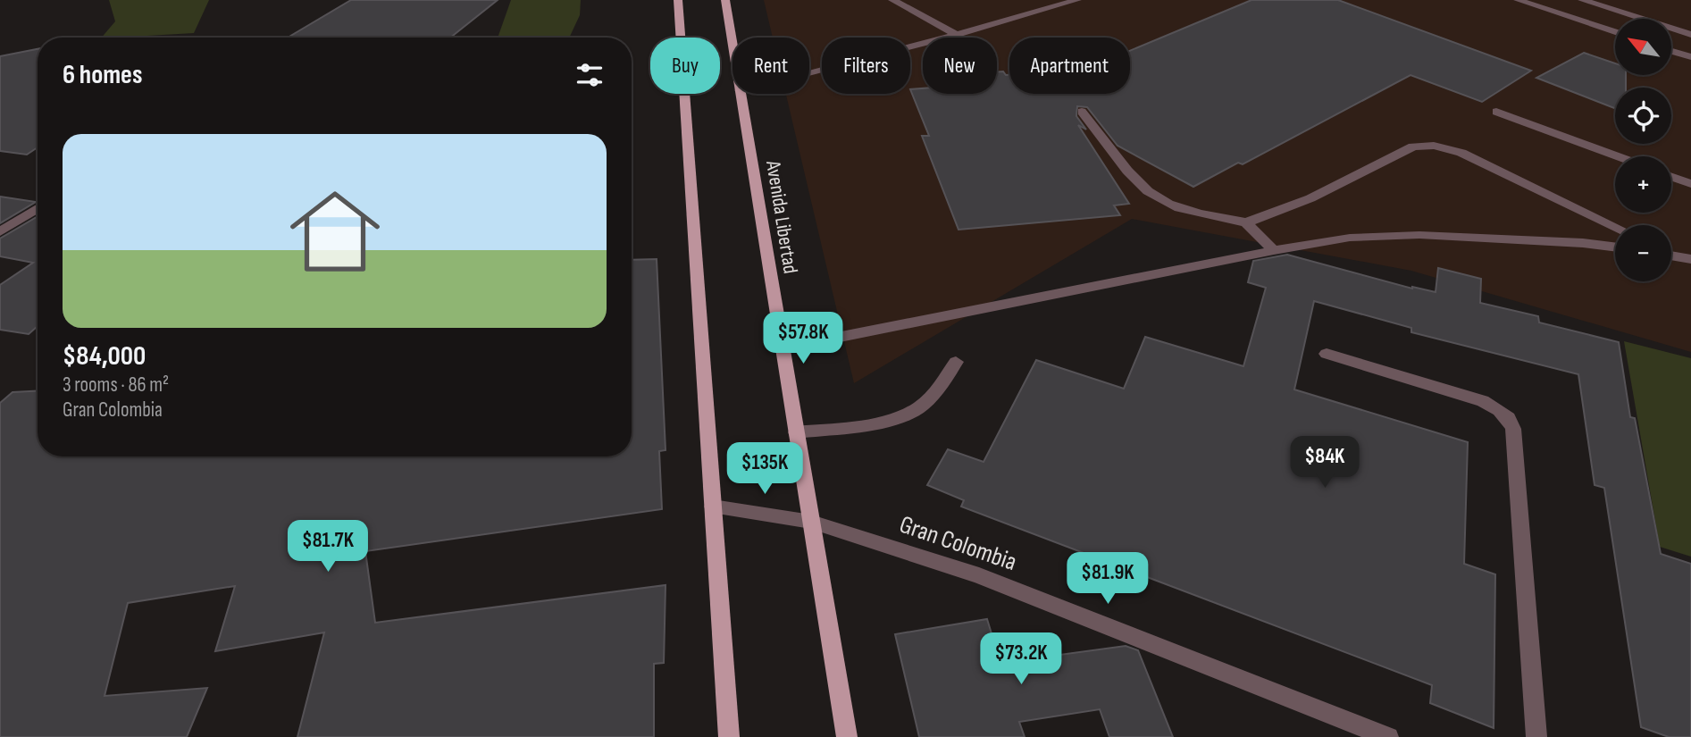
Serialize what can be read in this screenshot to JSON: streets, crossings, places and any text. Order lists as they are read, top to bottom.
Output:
{
  "streets": {
    "main road": ["Avenida Libertad"],
    "street": ["Gran Colombia"]
  },
  "crossings": [
    ["Avenida Libertad", "Gran Colombia"]
  ],
  "north": "top left",
  "page": {
    "map_buttons": ["+", "−"],
    "chip": [
      "Buy",
      "Rent",
      "Filters",
      "New",
      "Apartment"
    ],
    "heading": "6 homes",
    "list": [
      {
        "name": "$84,000",
        "note": "3 rooms · 86 m² · Gran Colombia"
      }
    ],
    "price": [
      "$57.8K",
      "$84K",
      "$135K",
      "$81.7K",
      "$81.9K",
      "$73.2K"
    ]
  }
}
